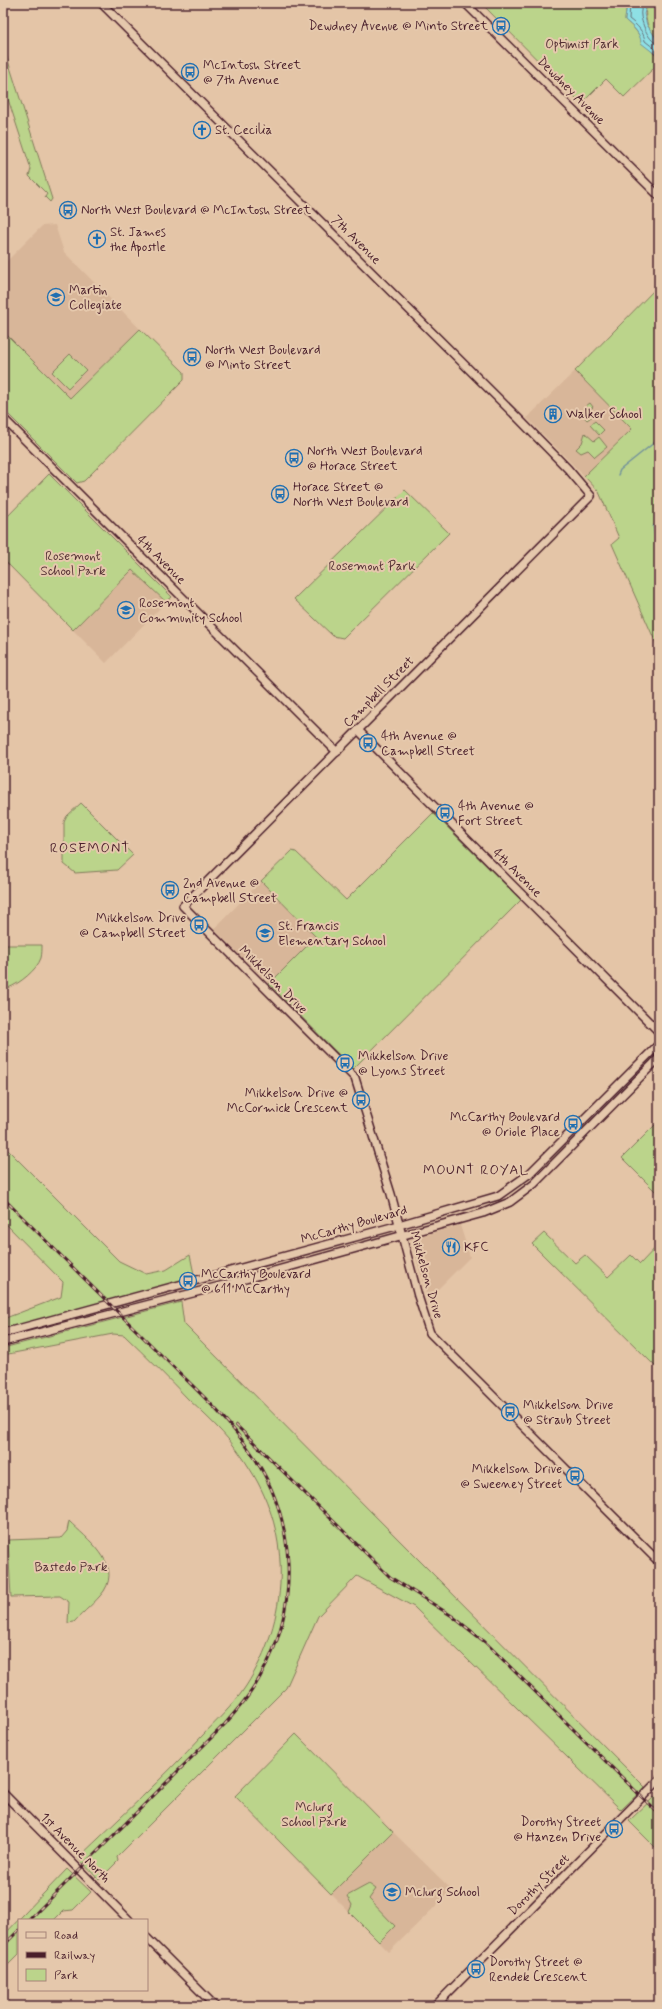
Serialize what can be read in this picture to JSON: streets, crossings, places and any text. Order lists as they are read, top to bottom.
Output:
{
  "streets": {
    "street": [
      "Dewdney Avenue",
      "7th Avenue",
      "4th Avenue",
      "Campbell Street",
      "Mikkelson Drive",
      "McCarthy Boulevard",
      "1st Avenue North",
      "Dorothy Street"
    ]
  },
  "crossings": [
    ["7th Avenue", "Campbell Street"],
    ["4th Avenue", "Campbell Street"],
    ["Campbell Street", "Mikkelson Drive"],
    ["Mikkelson Drive", "McCarthy Boulevard"]
  ],
  "districts": ["ROSEMONT", "MOUNT ROYAL"],
  "parks": [
    "Optimist Park",
    "Rosemont School Park",
    "Rosemont Park",
    "Bastedo Park",
    "Mclurg School Park"
  ],
  "places": {
    "bus stop": [
      "Dewdney Avenue @ Minto Street",
      "McIntosh Street @ 7th Avenue",
      "North West Boulevard @ McIntosh Street",
      "North West Boulevard @ Minto Street",
      "North West Boulevard @ Horace Street",
      "Horace Street @ North West Boulevard",
      "4th Avenue @ Campbell Street",
      "4th Avenue @ Fort Street",
      "2nd Avenue @ Campbell Street",
      "Mikkelson Drive @ Campbell Street",
      "Mikkelson Drive @ Lyons Street",
      "Mikkelson Drive @ McCormick Crescent",
      "McCarthy Boulevard @ Oriole Place",
      "McCarthy Boulevard @ 611 McCarthy",
      "Mikkelson Drive @ Straub Street",
      "Mikkelson Drive @ Sweeney Street",
      "Dorothy Street @ Hanzen Drive",
      "Dorothy Street @ Rendek Crescent"
    ],
    "church": ["St. Cecilia", "St. James the Apostle"],
    "school or university": [
      "Martin Collegiate",
      "Rosemont Community School",
      "St. Francis Elementary School",
      "Mclurg School"
    ],
    "building": ["Walker School"],
    "restaurant": ["KFC"]
  },
  "legend": ["Road", "Railway", "Park"]
}
